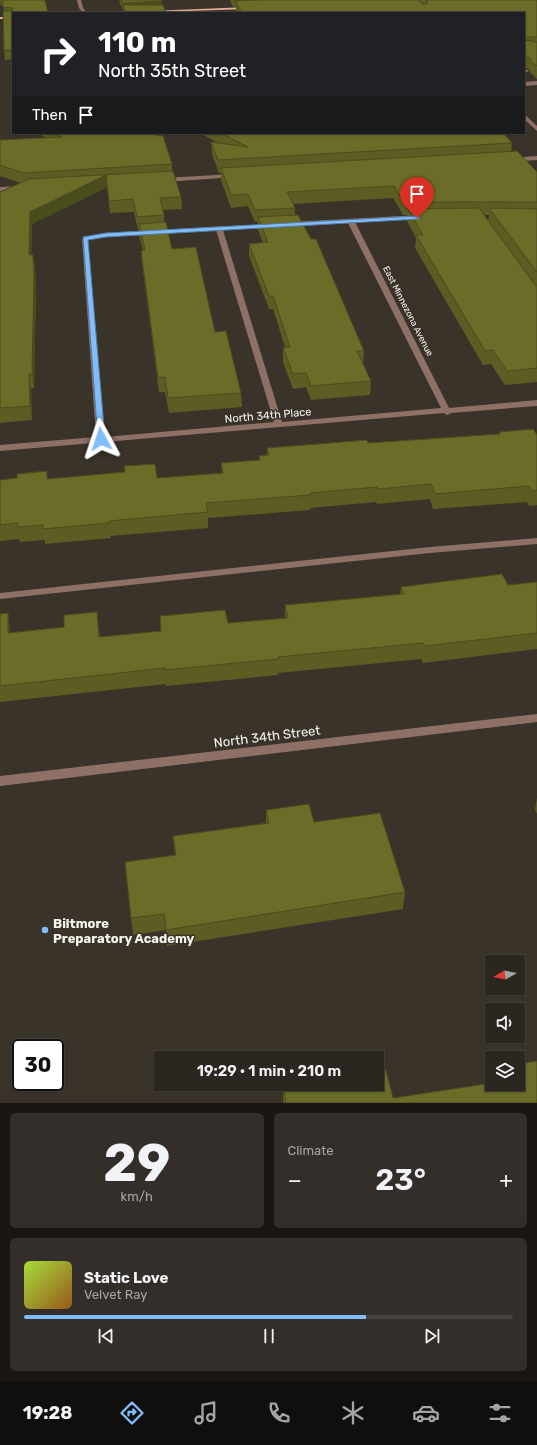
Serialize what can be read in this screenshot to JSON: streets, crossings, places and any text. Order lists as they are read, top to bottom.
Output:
{
  "streets": {
    "street": ["East Minnezona Avenue", "North 34th Place", "North 34th Street"]
  },
  "crossings": [
    ["East Minnezona Avenue", "North 34th Place"]
  ],
  "places": ["Biltmore Preparatory Academy"],
  "north": "left",
  "page": {
    "turn": ["110 m", "North 35th Street"],
    "then": "Then",
    "limit": "30",
    "trip": "19:29 · 1 min · 210 m",
    "tile": [
      ["29", "km/h"],
      "Climate"
    ],
    "heat": ["−", "23°", "+"],
    "song": ["Static Love", "Velvet Ray"],
    "tabs": "19:28"
  }
}
